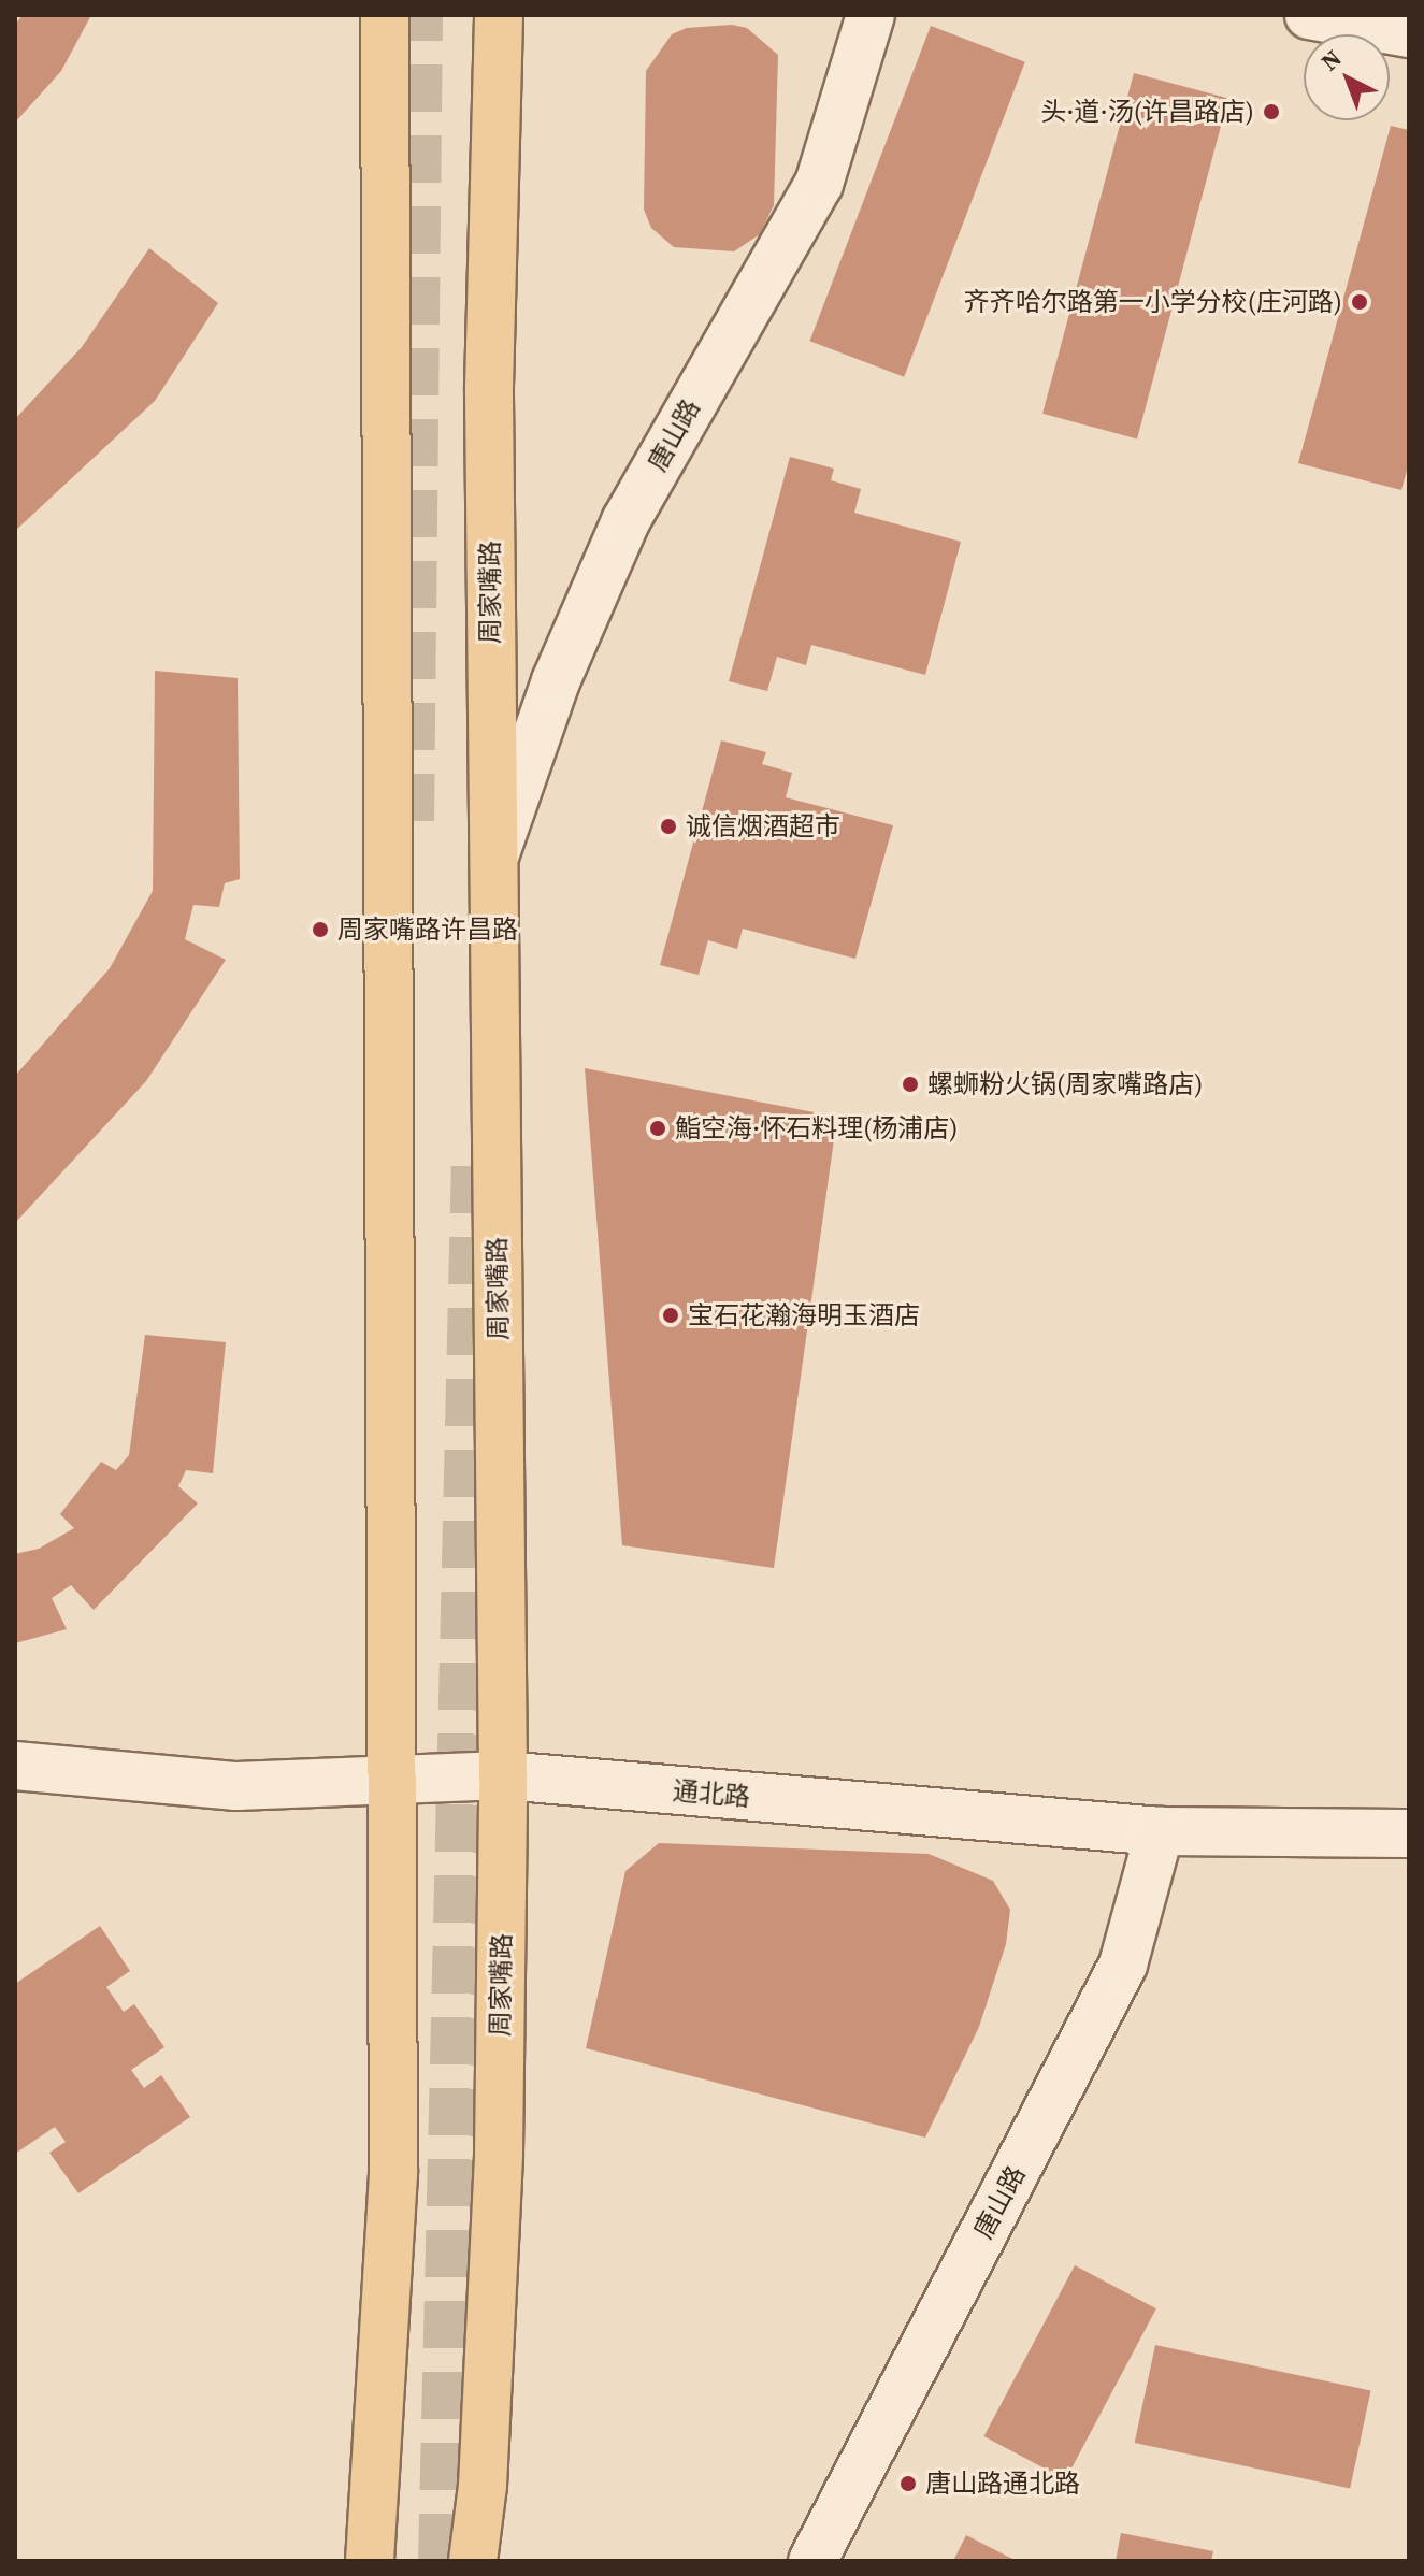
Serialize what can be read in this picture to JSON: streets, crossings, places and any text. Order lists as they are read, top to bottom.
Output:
{
  "streets": {
    "main road": ["周家嘴路"],
    "street": ["唐山路", "通北路"]
  },
  "crossings": [
    ["唐山路", "周家嘴路"],
    ["唐山路", "通北路"],
    ["周家嘴路", "通北路"]
  ],
  "places": [
    "头·道·汤(许昌路店)",
    "齐齐哈尔路第一小学分校(庄河路)",
    "诚信烟酒超市",
    "周家嘴路许昌路",
    "螺蛳粉火锅(周家嘴路店)",
    "鮨空海·怀石料理(杨浦店)",
    "宝石花瀚海明玉酒店",
    "唐山路通北路"
  ],
  "north": "top left"
}
